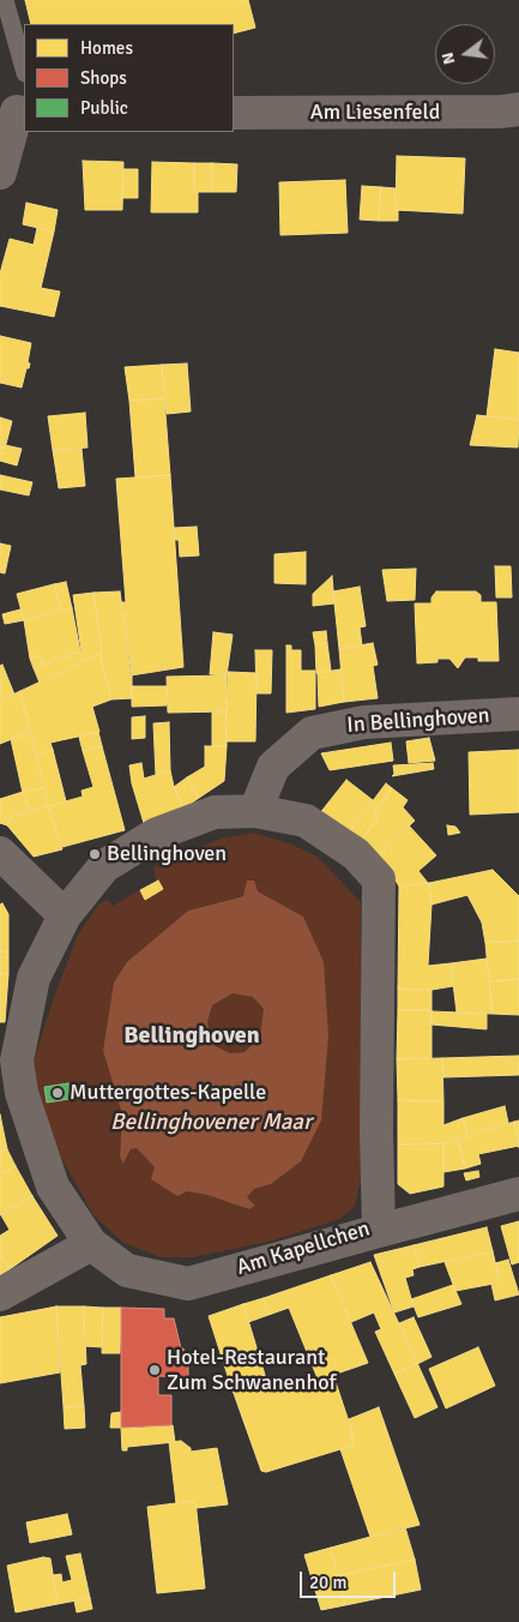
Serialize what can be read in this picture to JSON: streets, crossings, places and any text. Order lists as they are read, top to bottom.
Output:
{
  "streets": {
    "street": ["Am Liesenfeld", "In Bellinghoven", "Am Kapellchen"]
  },
  "crossings": [
    ["In Bellinghoven", "Am Kapellchen"]
  ],
  "districts": ["Bellinghoven"],
  "water": ["Bellinghovener Maar"],
  "places": ["Bellinghoven", "Muttergottes-Kapelle", "Hotel-Restaurant Zum Schwanenhof"],
  "legend": ["Homes", "Shops", "Public"],
  "scale_bar": "20 m",
  "north": "left"
}
